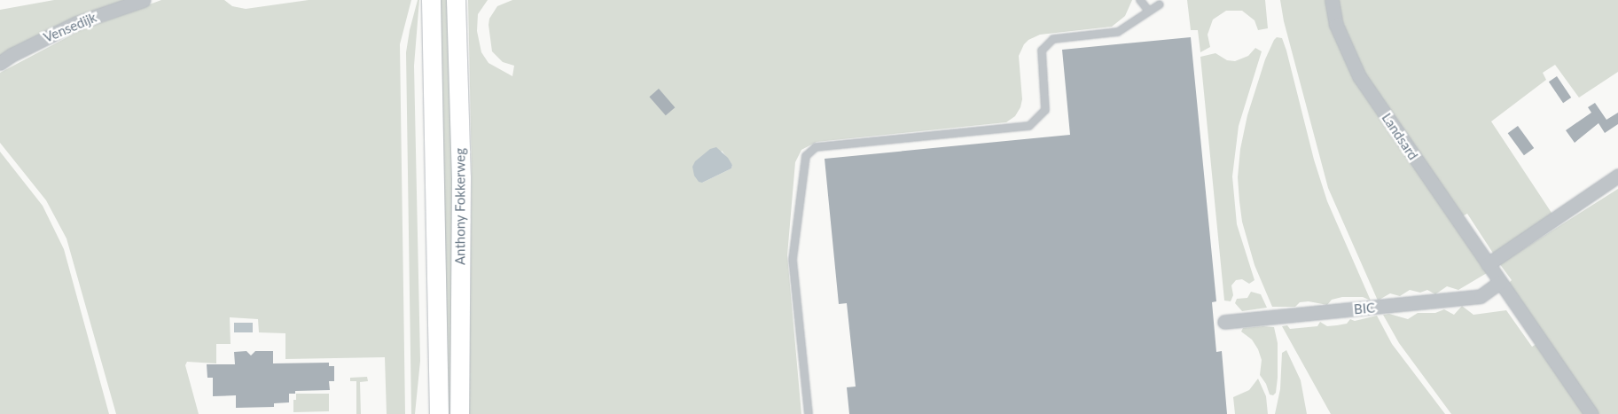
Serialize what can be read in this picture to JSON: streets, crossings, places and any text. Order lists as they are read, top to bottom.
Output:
{
  "streets": {
    "main road": ["Anthony Fokkerweg"],
    "street": ["Vensedijk", "Landsard", "BIC"]
  },
  "crossings": [
    ["Landsard", "BIC"]
  ]
}
